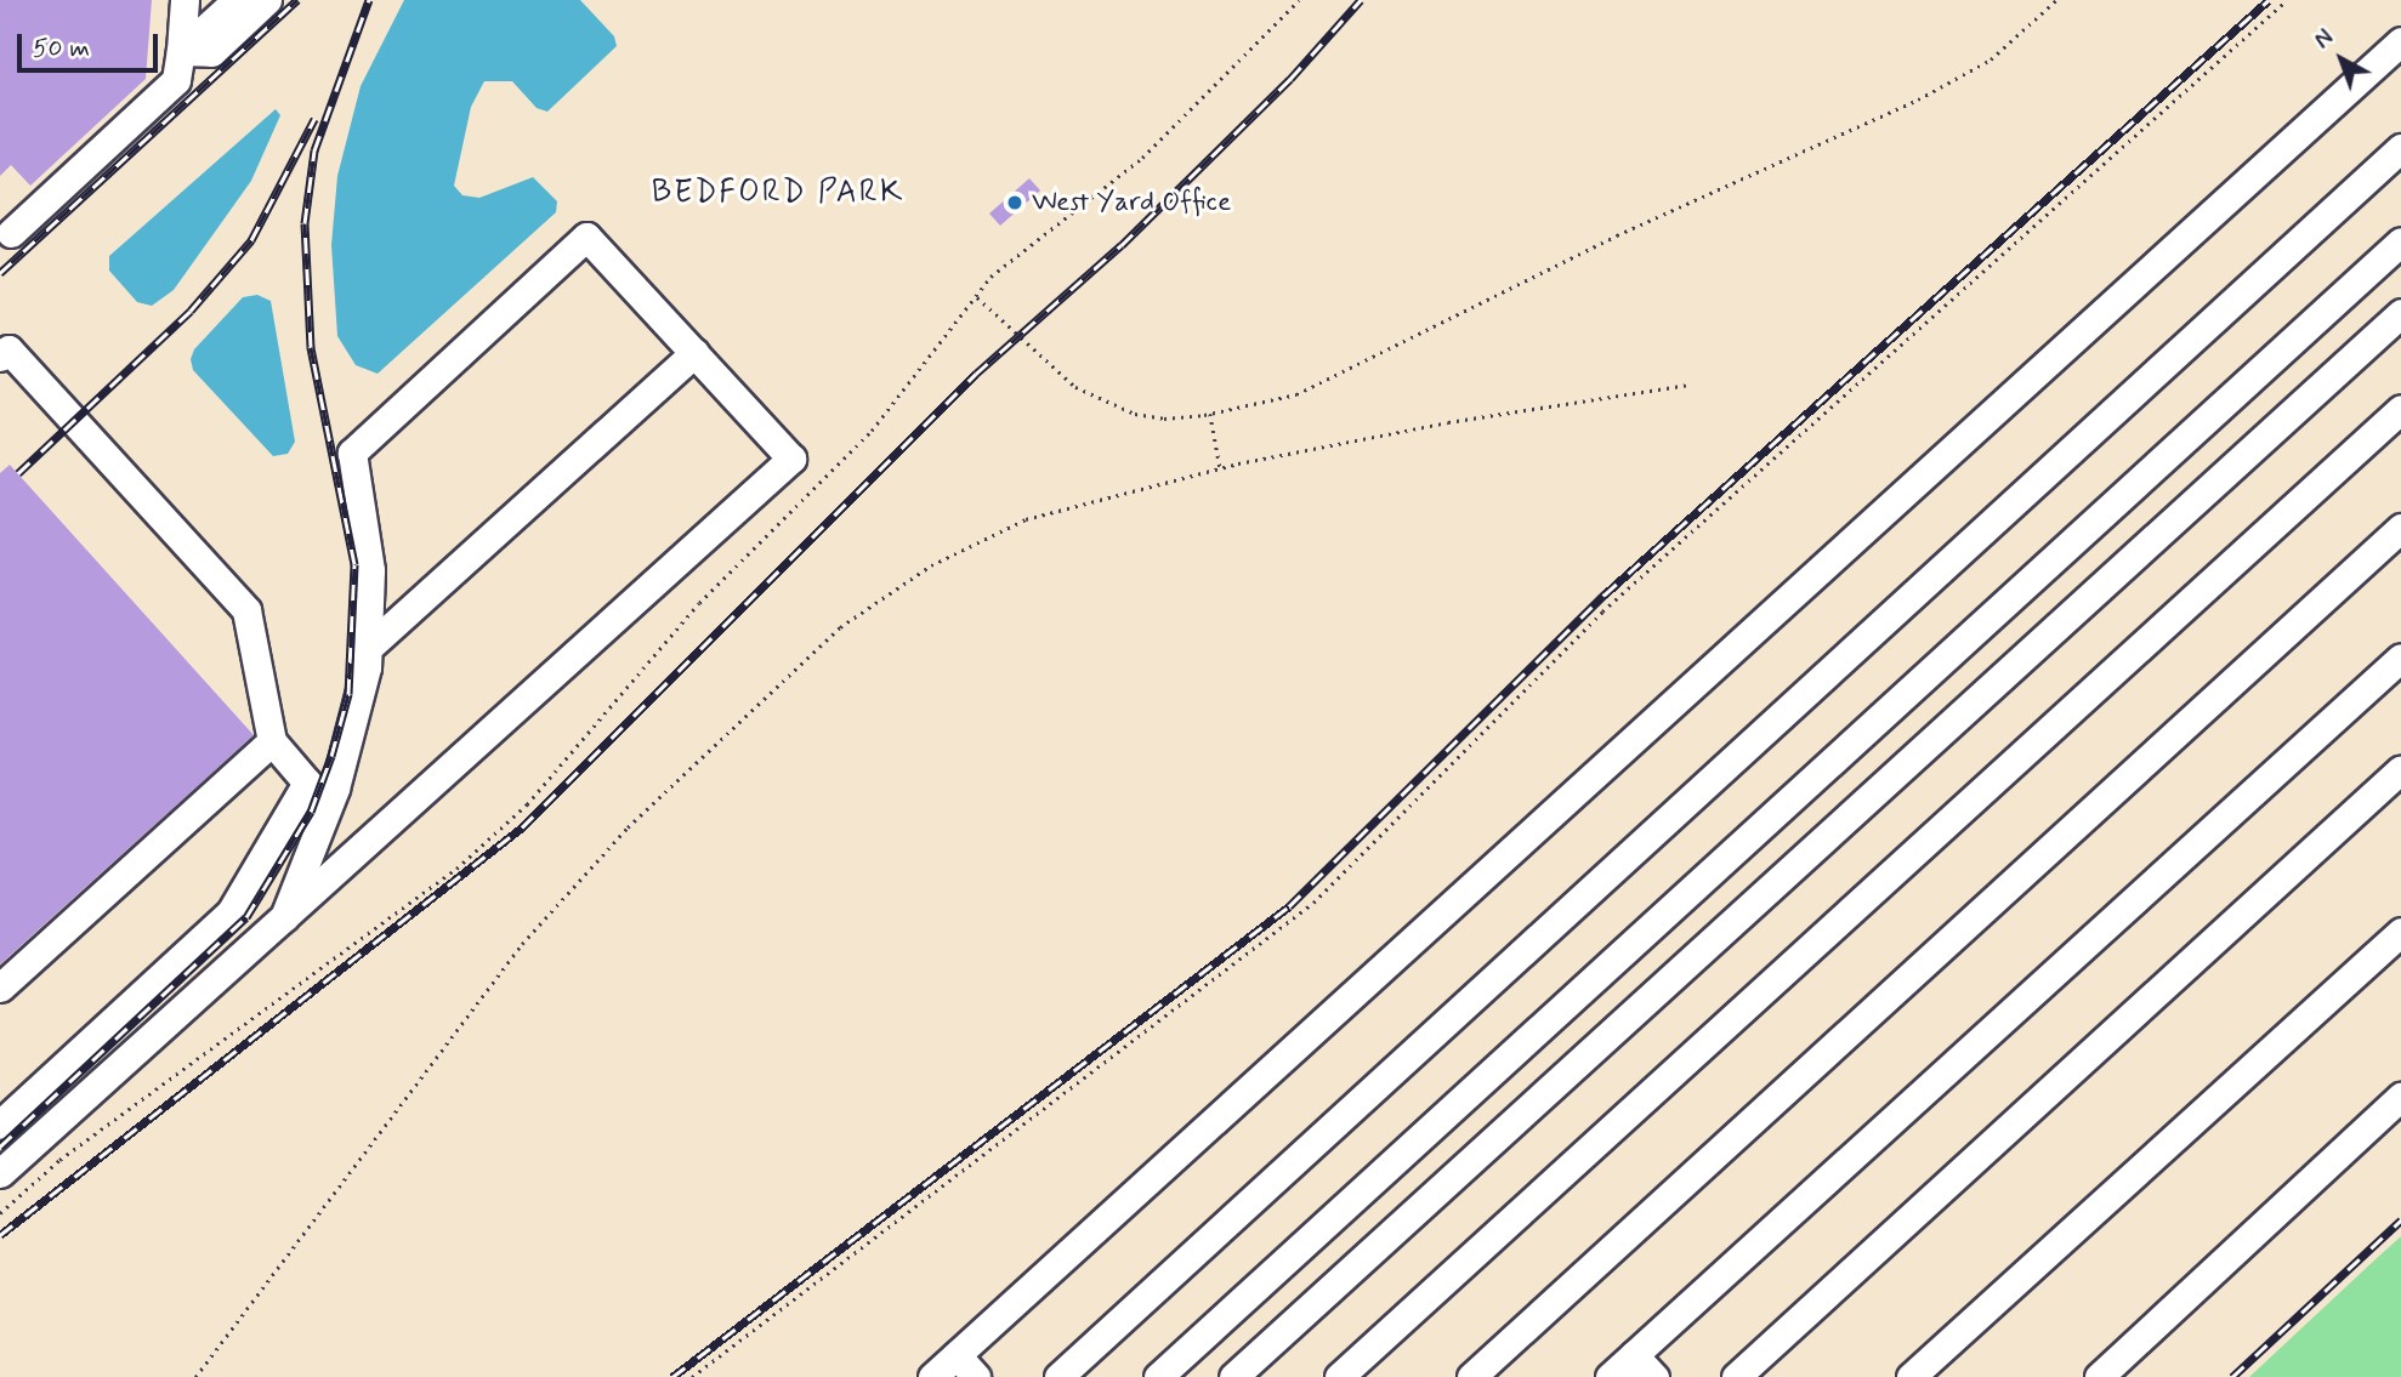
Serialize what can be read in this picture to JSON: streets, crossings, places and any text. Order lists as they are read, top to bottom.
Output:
{
  "districts": ["BEDFORD PARK"],
  "places": ["West Yard Office"],
  "scale_bar": "50 m",
  "north": "top left"
}
